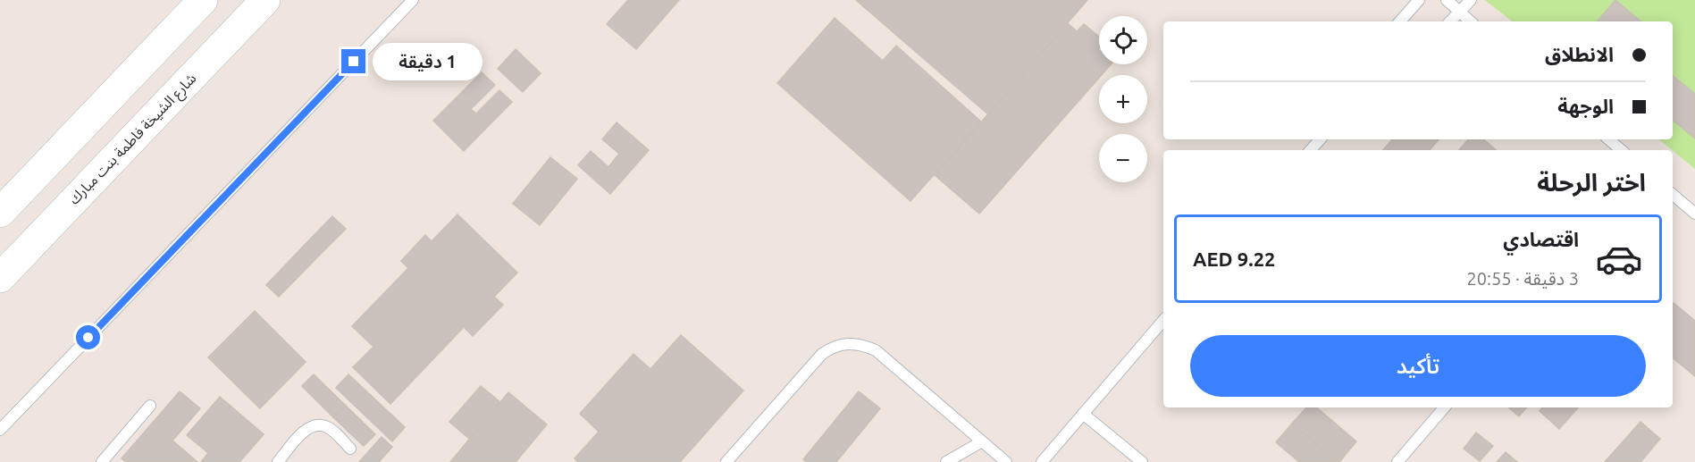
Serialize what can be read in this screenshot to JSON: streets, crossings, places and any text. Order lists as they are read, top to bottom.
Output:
{
  "streets": {
    "street": ["شارع الشيخة فاطمة بنت مبارك"]
  },
  "page": {
    "map_buttons": ["+", "−"],
    "banner": ["الانطلاق", "الوجهة"],
    "bubble": "1 دقيقة",
    "heading": "اختر الرحلة",
    "list": [
      {
        "name": "اقتصادي",
        "note": "3 دقيقة · 20:55",
        "value": "AED 9.22"
      }
    ],
    "buttons": "تأكيد"
  }
}
